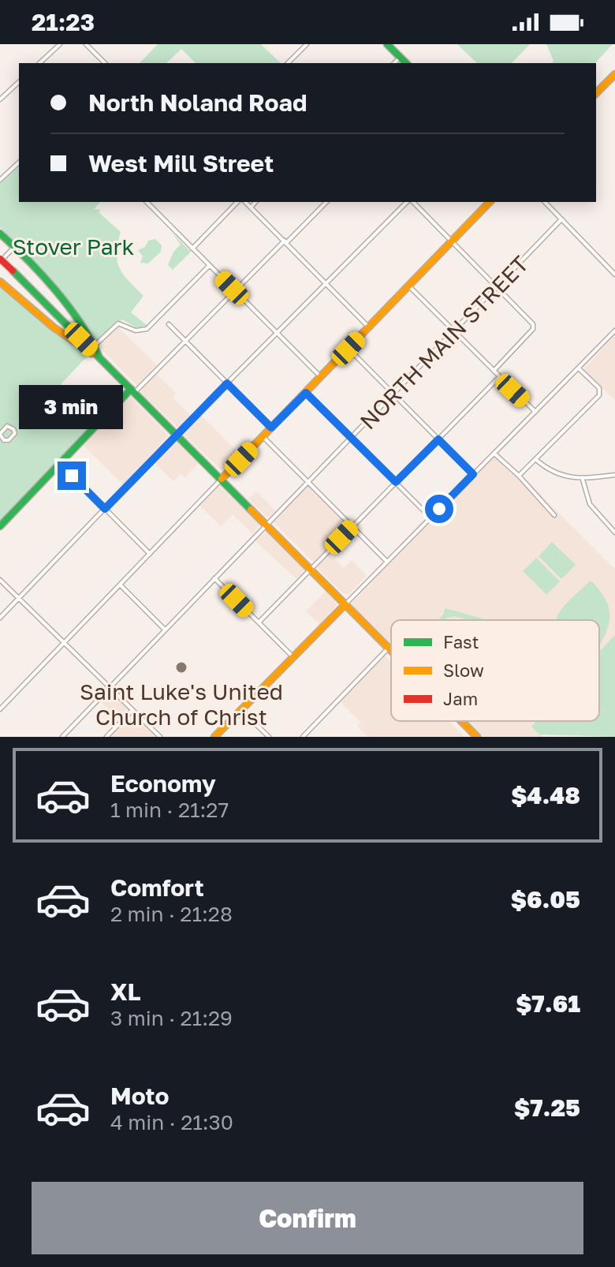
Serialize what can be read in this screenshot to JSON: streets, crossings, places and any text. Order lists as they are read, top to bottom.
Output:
{
  "streets": {
    "street": ["NORTH MAIN STREET"]
  },
  "parks": ["Stover Park"],
  "places": ["Saint Luke's United Church of Christ"],
  "legend": ["Fast", "Slow", "Jam"],
  "page": {
    "status": "21:23",
    "banner": ["North Noland Road", "West Mill Street"],
    "bubble": "3 min",
    "list": [
      {
        "name": "Economy",
        "note": "1 min · 21:27",
        "value": "$4.48"
      },
      {
        "name": "Comfort",
        "note": "2 min · 21:28",
        "value": "$6.05"
      },
      {
        "name": "XL",
        "note": "3 min · 21:29",
        "value": "$7.61"
      },
      {
        "name": "Moto",
        "note": "4 min · 21:30",
        "value": "$7.25"
      }
    ],
    "buttons": "Confirm"
  }
}
